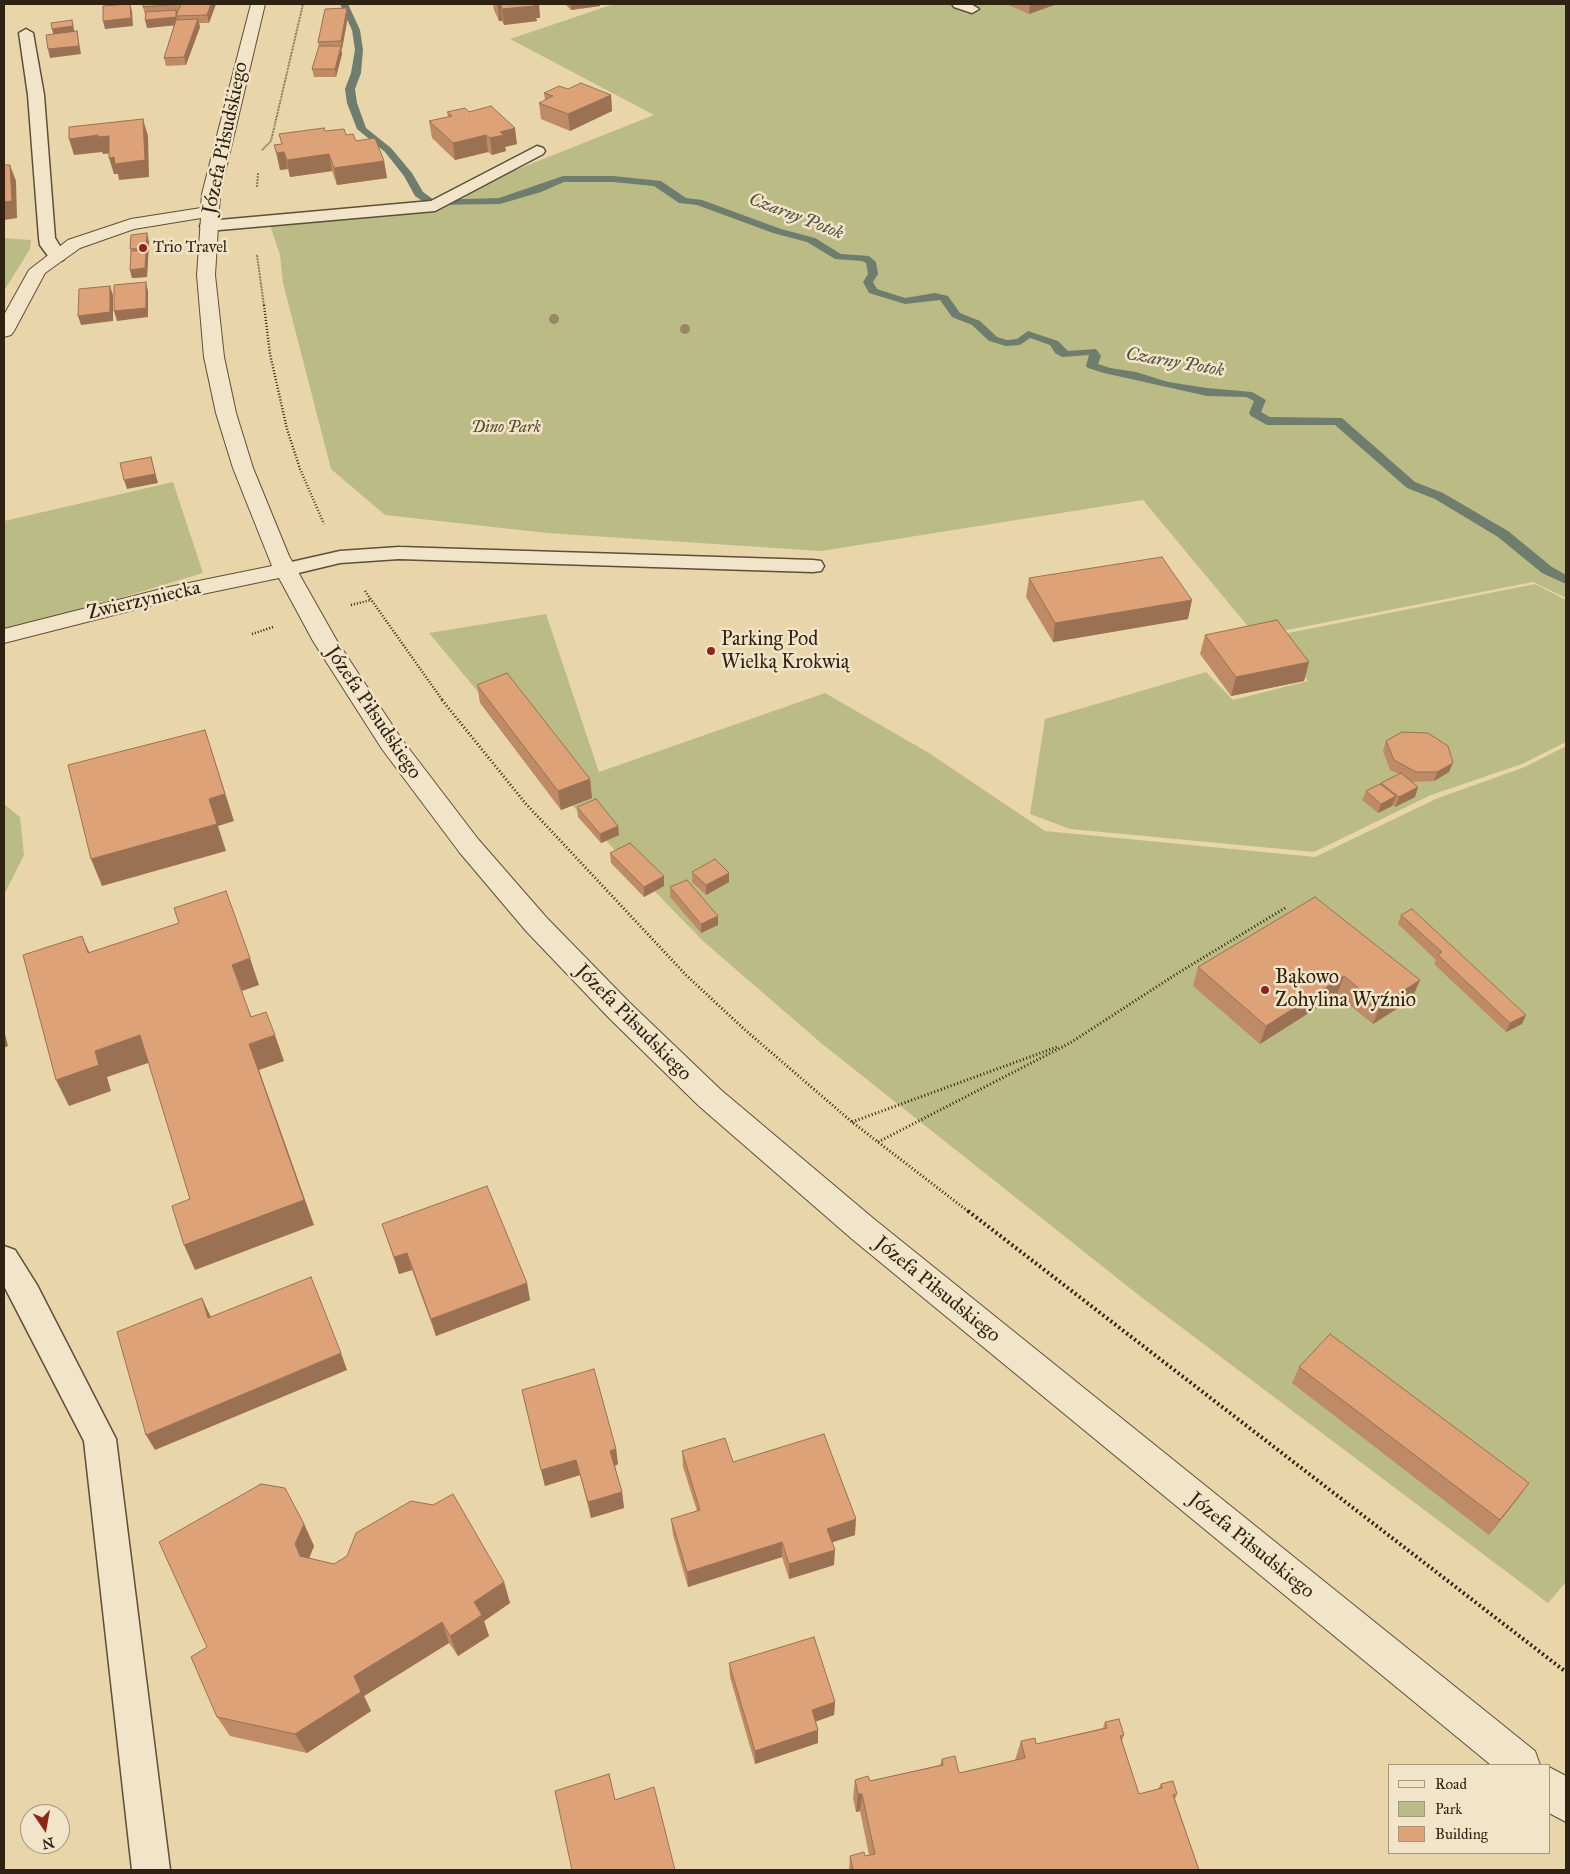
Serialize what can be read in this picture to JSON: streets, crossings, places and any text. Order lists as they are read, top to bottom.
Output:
{
  "streets": {
    "street": ["Józefa Piłsudskiego", "Zwierzyniecka"]
  },
  "crossings": [
    ["Józefa Piłsudskiego", "Zwierzyniecka"]
  ],
  "water": ["Czarny Potok"],
  "parks": ["Dino Park"],
  "places": ["Trio Travel", "Parking Pod Wielką Krokwią", "Bąkowo Zohylina Wyźnio"],
  "legend": ["Road", "Park", "Building"],
  "north": "bottom"
}
